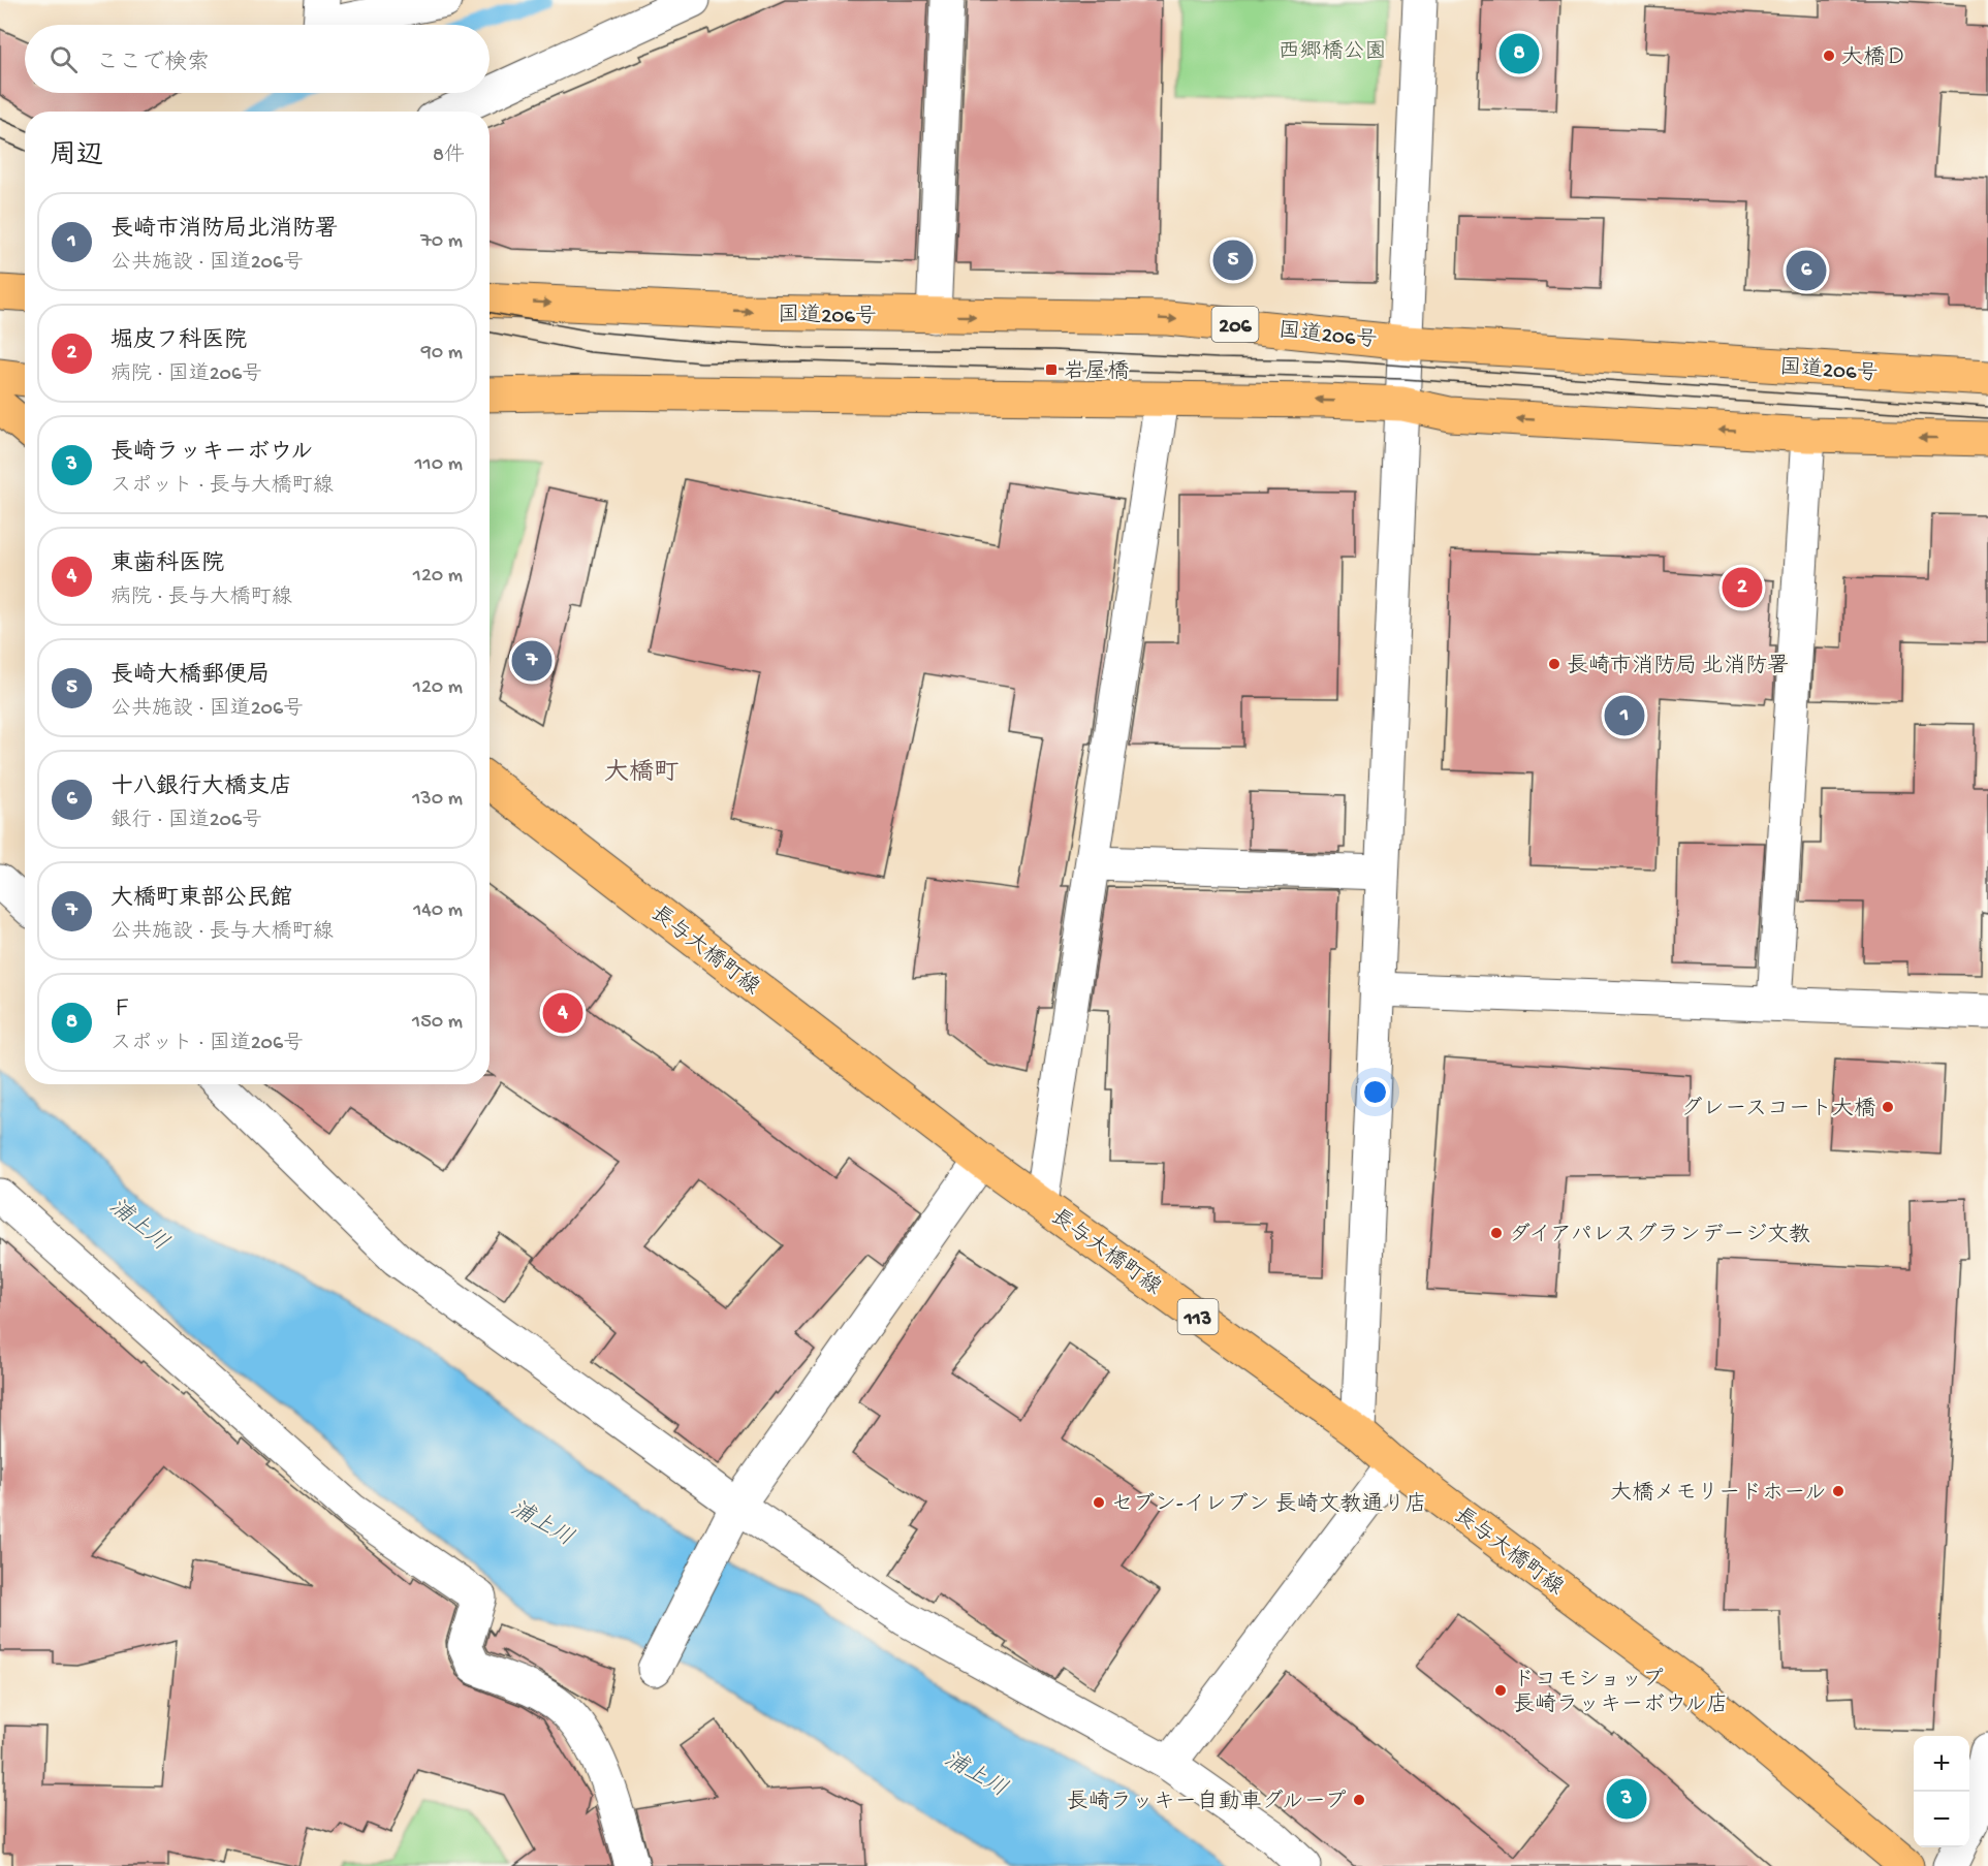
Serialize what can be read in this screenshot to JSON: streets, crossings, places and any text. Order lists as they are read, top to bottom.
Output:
{
  "streets": {
    "main road": [
      "国道206号",
      "206",
      "長与大橋町線",
      "113"
    ]
  },
  "districts": ["大橋町"],
  "water": ["浦上川"],
  "parks": ["西郷橋公園"],
  "places": {
    "other": [
      "大橋Ｄ",
      "長崎市消防局 北消防署",
      "グレースコート大橋",
      "ダイアパレスグランデージ文教",
      "大橋メモリードホール",
      "セブン-イレブン 長崎文教通り店",
      "ドコモショップ 長崎ラッキーボウル店",
      "長崎ラッキー自動車グループ"
    ],
    "transit": ["岩屋橋"]
  },
  "page": {
    "search": "ここで検索",
    "pins": [
      "8",
      "5",
      "6",
      "2",
      "7",
      "1",
      "4",
      "3"
    ],
    "heading": ["周辺", "8件"],
    "list": [
      {
        "mark": "1",
        "name": "長崎市消防局北消防署",
        "note": "公共施設 · 国道206号",
        "value": "70 m"
      },
      {
        "mark": "2",
        "name": "堀皮フ科医院",
        "note": "病院 · 国道206号",
        "value": "90 m"
      },
      {
        "mark": "3",
        "name": "長崎ラッキーボウル",
        "note": "スポット · 長与大橋町線",
        "value": "110 m"
      },
      {
        "mark": "4",
        "name": "東歯科医院",
        "note": "病院 · 長与大橋町線",
        "value": "120 m"
      },
      {
        "mark": "5",
        "name": "長崎大橋郵便局",
        "note": "公共施設 · 国道206号",
        "value": "120 m"
      },
      {
        "mark": "6",
        "name": "十八銀行大橋支店",
        "note": "銀行 · 国道206号",
        "value": "130 m"
      },
      {
        "mark": "7",
        "name": "大橋町東部公民館",
        "note": "公共施設 · 長与大橋町線",
        "value": "140 m"
      },
      {
        "mark": "8",
        "name": "Ｆ",
        "note": "スポット · 国道206号",
        "value": "150 m"
      }
    ],
    "map_buttons": ["+", "−"]
  }
}
